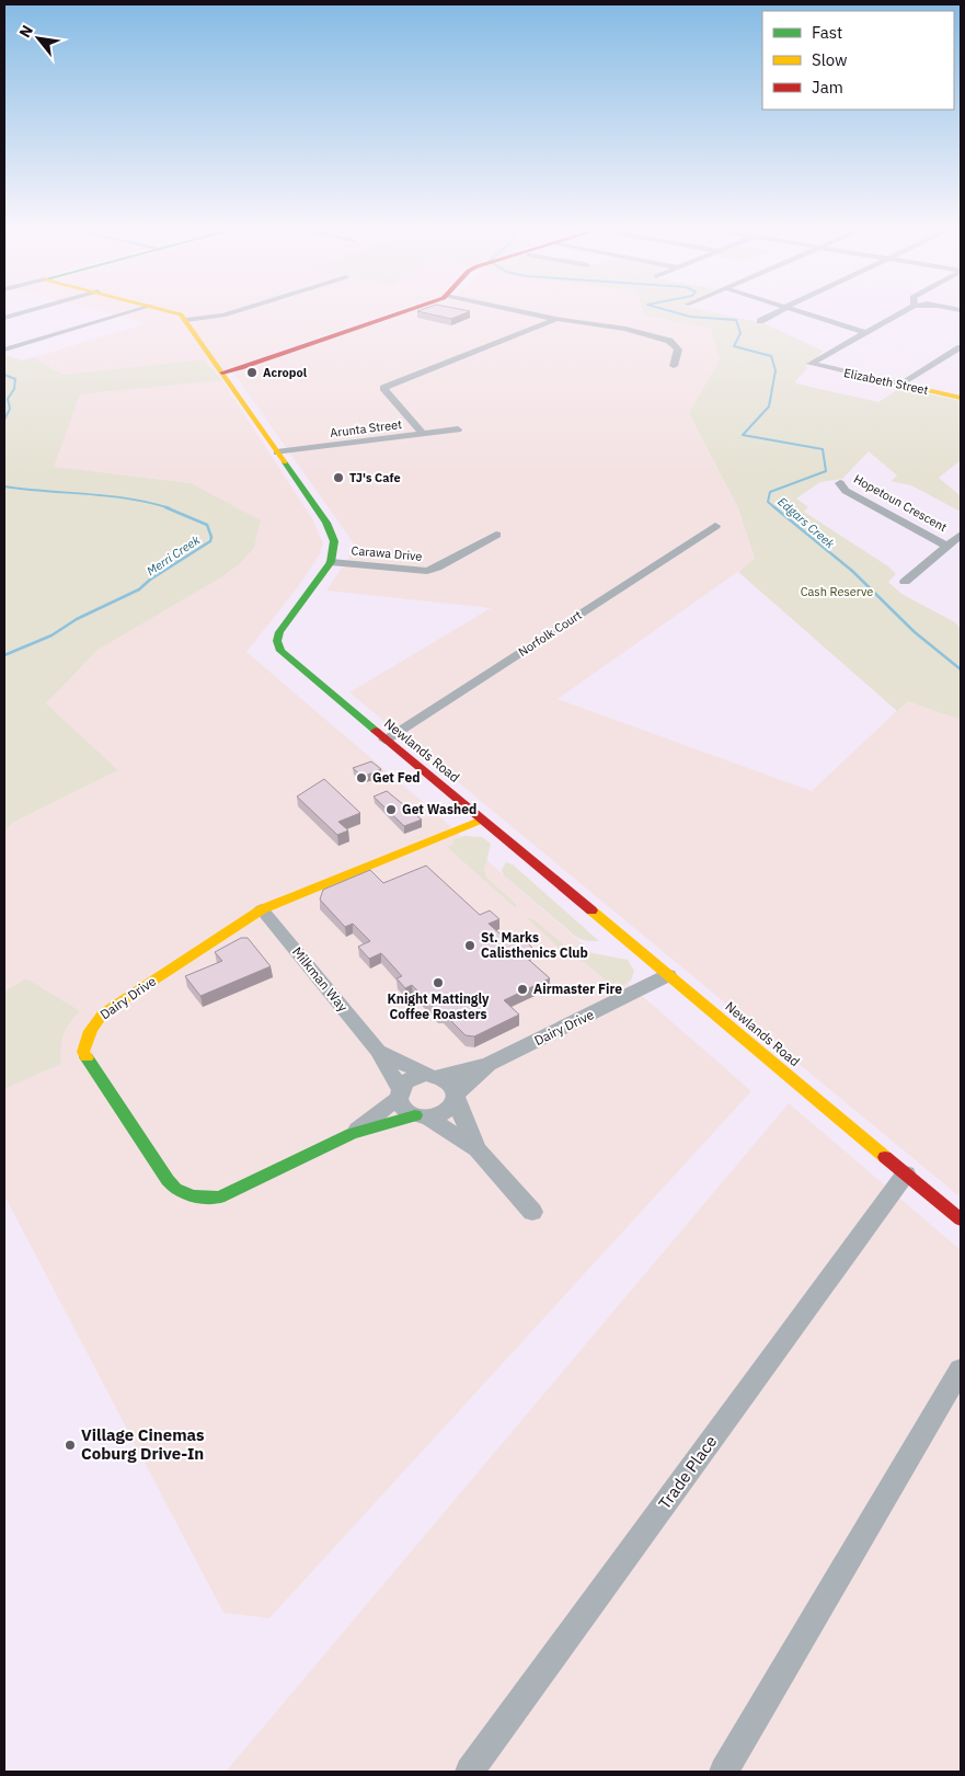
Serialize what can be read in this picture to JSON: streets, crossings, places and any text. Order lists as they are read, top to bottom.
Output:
{
  "streets": {
    "street": [
      "Elizabeth Street",
      "Arunta Street",
      "Hopetoun Crescent",
      "Carawa Drive",
      "Norfolk Court",
      "Newlands Road",
      "Milkman Way",
      "Dairy Drive",
      "Trade Place"
    ]
  },
  "crossings": [
    ["Carawa Drive", "Newlands Road"],
    ["Norfolk Court", "Newlands Road"],
    ["Newlands Road", "Dairy Drive"],
    ["Newlands Road", "Trade Place"],
    ["Milkman Way", "Dairy Drive"]
  ],
  "water": ["Edgars Creek", "Merri Creek"],
  "parks": ["Cash Reserve"],
  "places": [
    "Acropol",
    "TJ's Cafe",
    "Get Fed",
    "Get Washed",
    "St. Marks Calisthenics Club",
    "Knight Mattingly Coffee Roasters",
    "Airmaster Fire",
    "Village Cinemas Coburg Drive-In"
  ],
  "legend": ["Fast", "Slow", "Jam"],
  "north": "top left"
}
